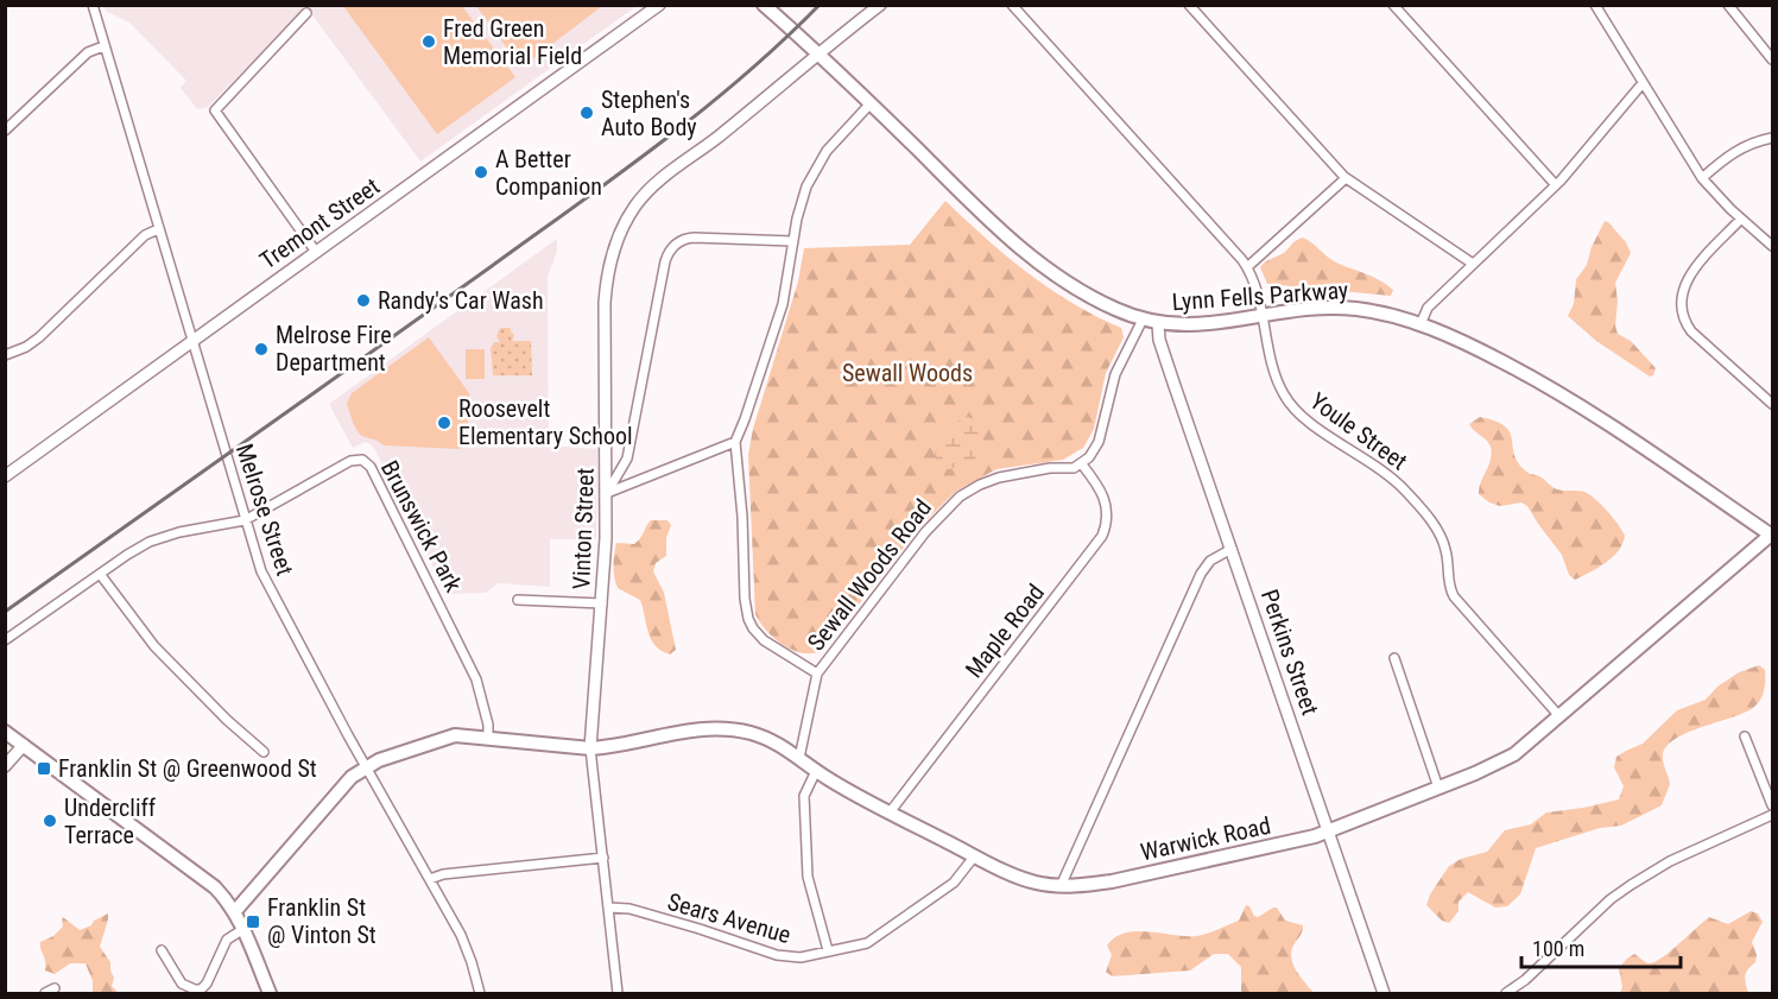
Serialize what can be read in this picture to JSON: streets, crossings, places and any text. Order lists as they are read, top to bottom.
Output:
{
  "streets": {
    "main road": ["Lynn Fells Parkway", "Warwick Road"],
    "street": [
      "Tremont Street",
      "Youle Street",
      "Melrose Street",
      "Brunswick Park",
      "Vinton Street",
      "Sewall Woods Road",
      "Maple Road",
      "Perkins Street",
      "Sears Avenue"
    ]
  },
  "crossings": [
    ["Tremont Street", "Melrose Street"],
    ["Lynn Fells Parkway", "Youle Street"],
    ["Lynn Fells Parkway", "Vinton Street"],
    ["Lynn Fells Parkway", "Sewall Woods Road"],
    ["Lynn Fells Parkway", "Perkins Street"],
    ["Lynn Fells Parkway", "Warwick Road"],
    ["Youle Street", "Warwick Road"],
    ["Melrose Street", "Brunswick Park"],
    ["Vinton Street", "Warwick Road"],
    ["Sewall Woods Road", "Maple Road"],
    ["Maple Road", "Warwick Road"],
    ["Perkins Street", "Warwick Road"],
    ["Warwick Road", "Sears Avenue"]
  ],
  "parks": ["Sewall Woods"],
  "places": {
    "other": [
      "Fred Green Memorial Field",
      "Stephen's Auto Body",
      "A Better Companion",
      "Randy's Car Wash",
      "Melrose Fire Department",
      "Roosevelt Elementary School",
      "Undercliff Terrace"
    ],
    "transit": ["Franklin St @ Greenwood St", "Franklin St @ Vinton St"]
  },
  "scale_bar": "100 m"
}
